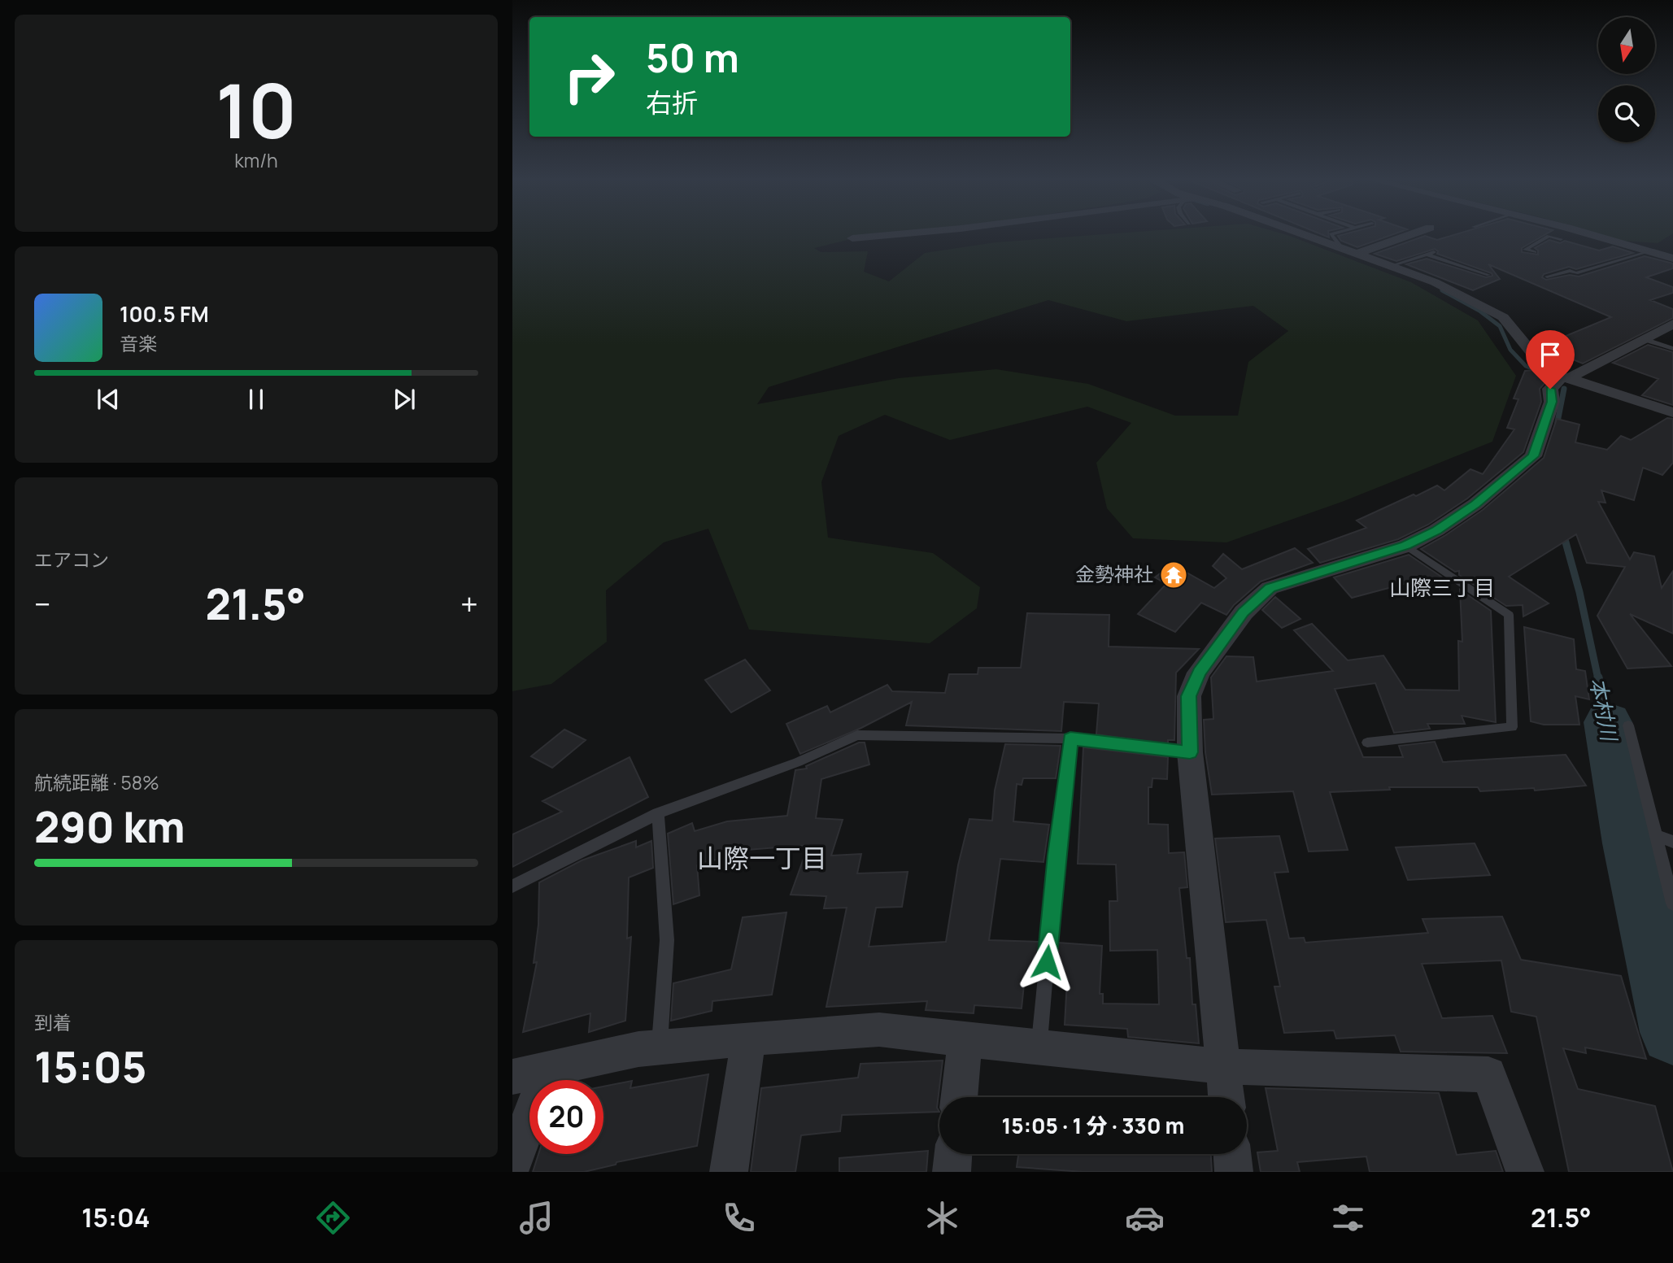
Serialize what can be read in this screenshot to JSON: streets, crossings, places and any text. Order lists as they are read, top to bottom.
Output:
{
  "districts": ["山際三丁目", "山際一丁目"],
  "water": ["本村川"],
  "places": {
    "temple": ["金勢神社"]
  },
  "north": "bottom",
  "page": {
    "tile": [
      ["10", "km/h"],
      "エアコン",
      ["航続距離 · 58%", "290 km"],
      ["到着", "15:05"]
    ],
    "turn": ["50 m", "右折"],
    "song": ["100.5 FM", "音楽"],
    "heat": ["−", "21.5°", "+"],
    "limit": "20",
    "trip": "15:05 · 1 分 · 330 m",
    "tabs": ["15:04", "21.5°"]
  }
}
